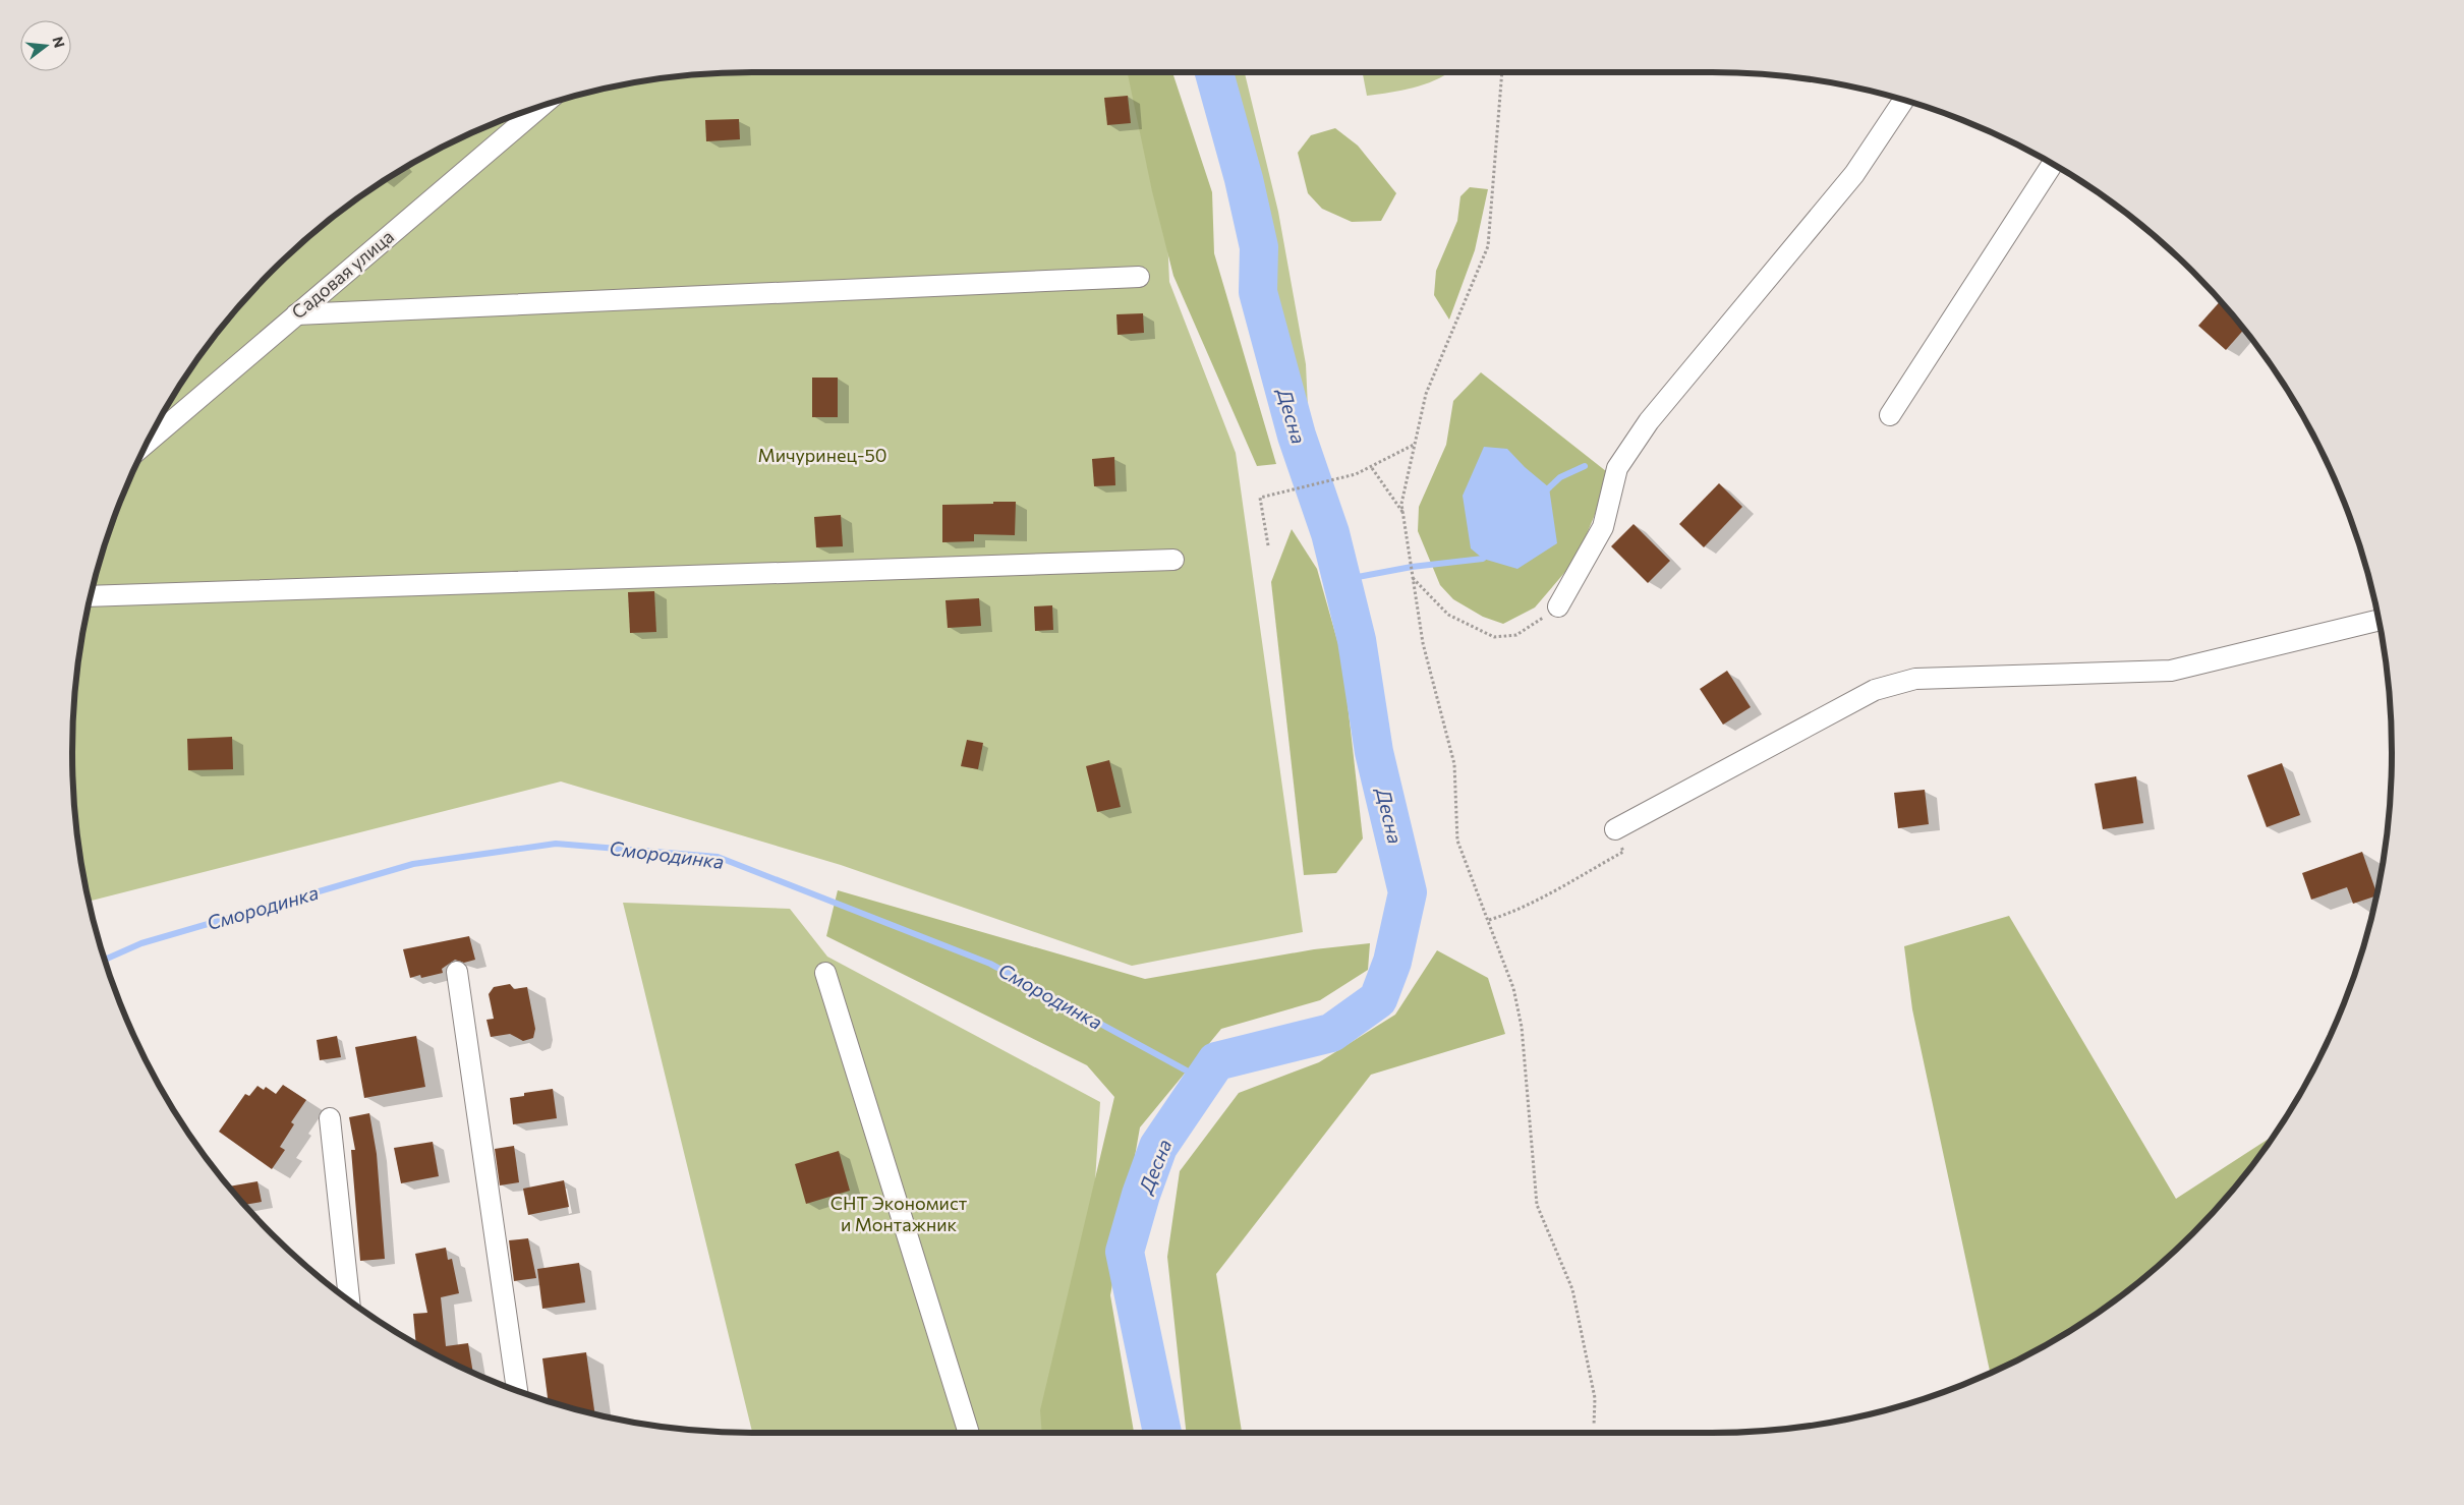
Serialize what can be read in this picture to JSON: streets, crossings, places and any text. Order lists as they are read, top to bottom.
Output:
{
  "streets": {
    "street": ["Садовая улица"]
  },
  "water": ["Десна", "Смородинка"],
  "parks": ["Мичуринец-50", "СНТ Экономист и Монтажник"],
  "north": "right"
}
